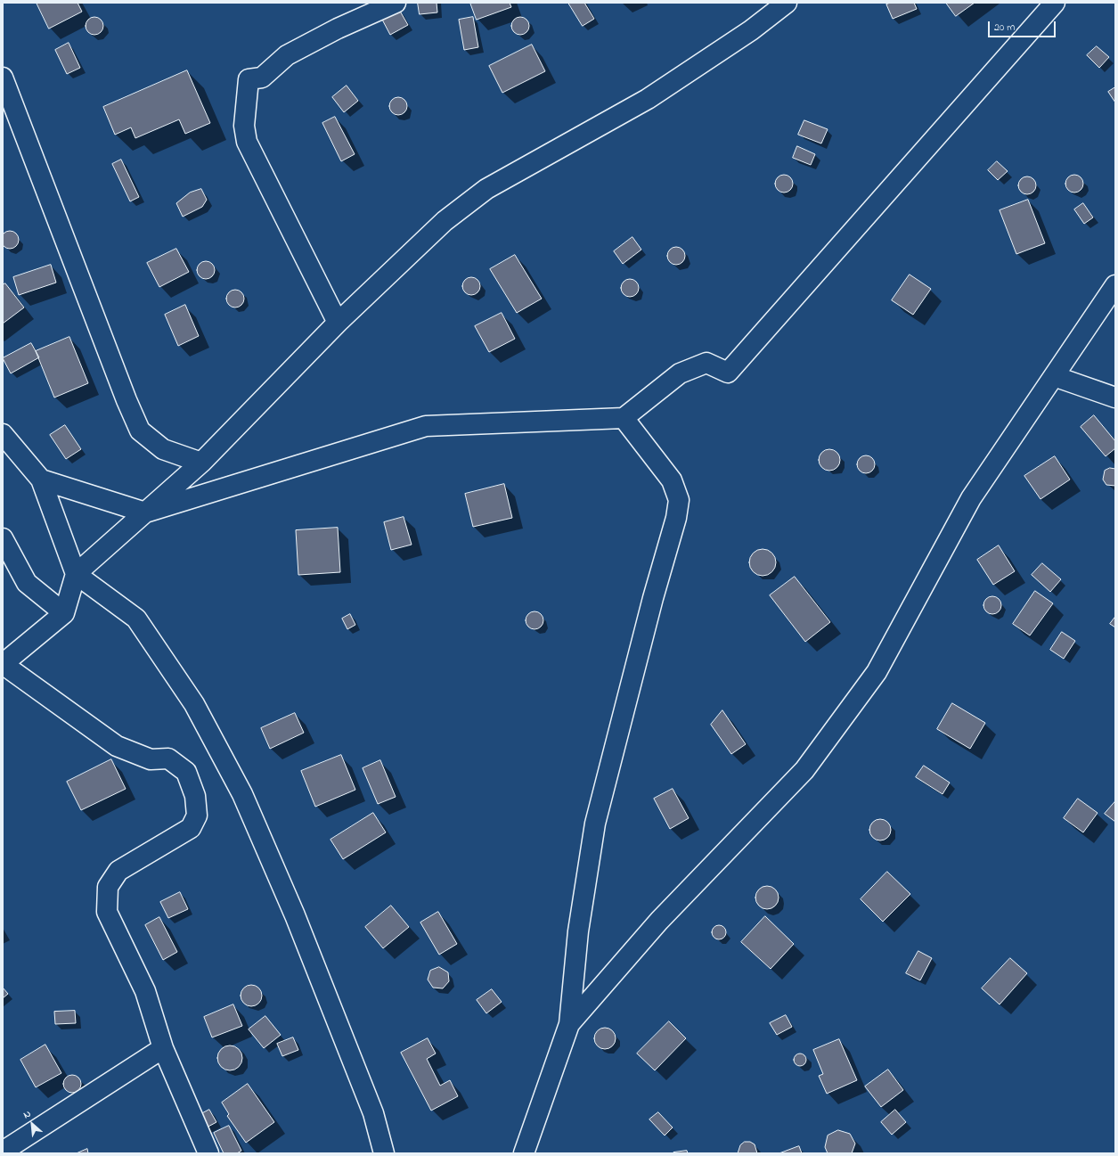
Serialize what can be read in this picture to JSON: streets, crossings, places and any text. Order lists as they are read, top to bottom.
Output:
{
  "scale_bar": "20 m",
  "north": "top left"
}
